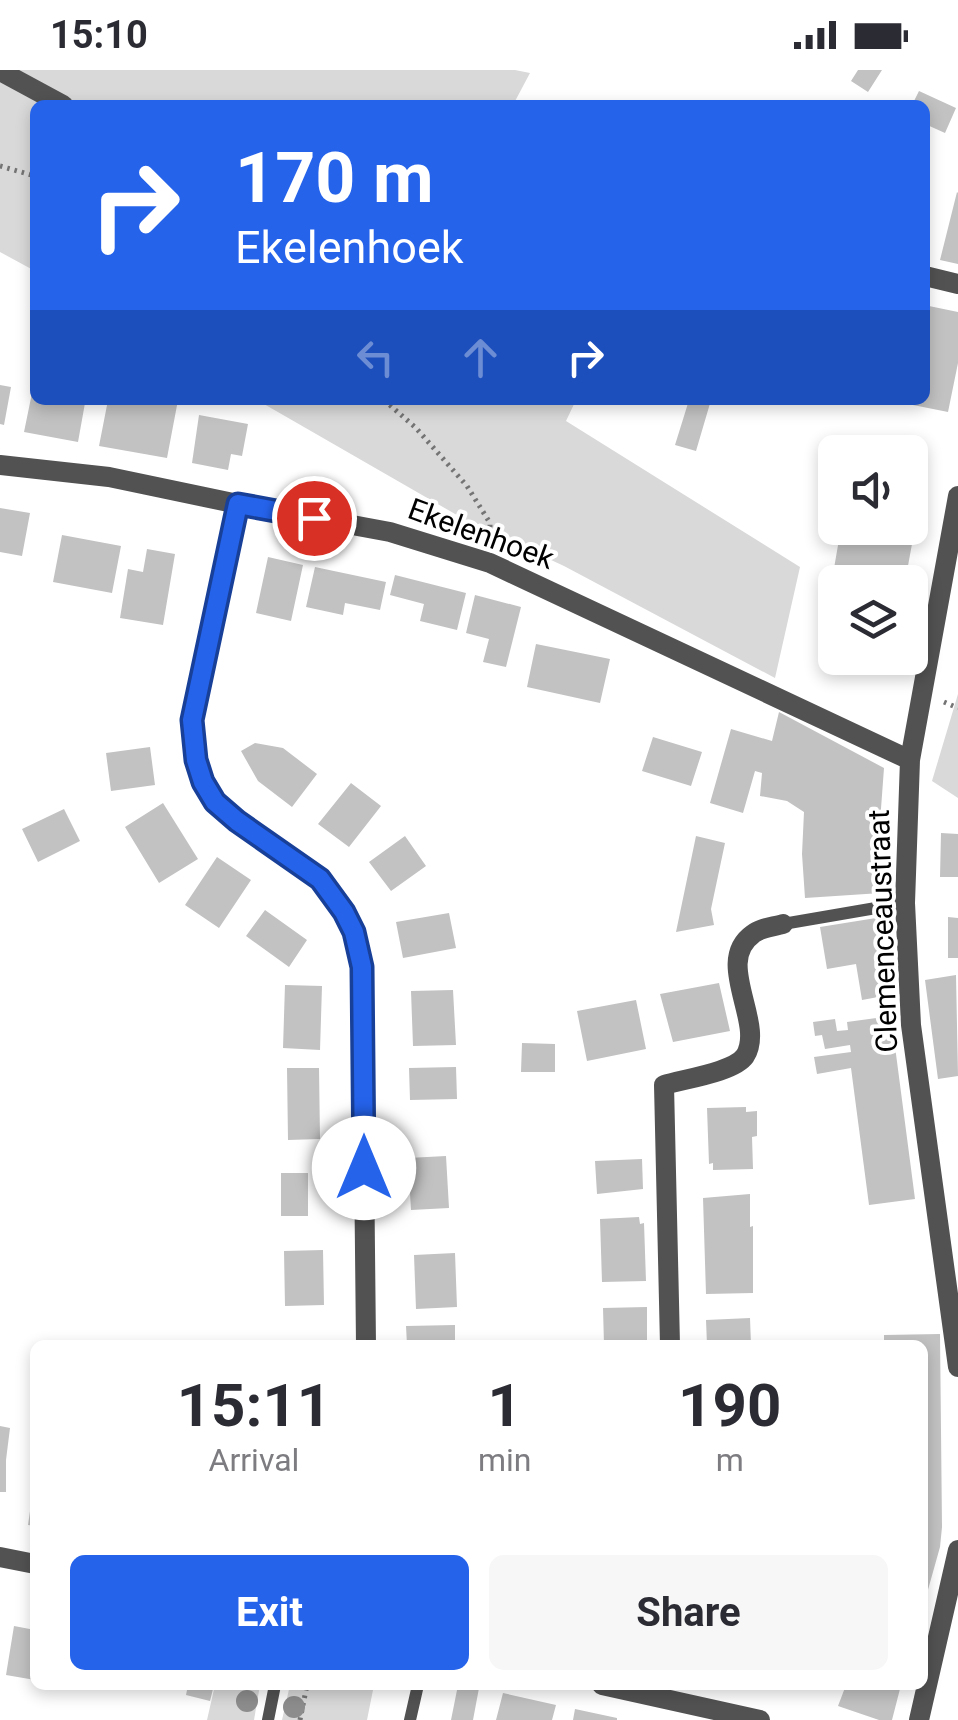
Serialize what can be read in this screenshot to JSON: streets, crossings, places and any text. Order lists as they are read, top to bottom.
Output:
{
  "streets": {
    "street": ["Ekelenhoek", "Clemenceaustraat"]
  },
  "crossings": [
    ["Ekelenhoek", "Clemenceaustraat"]
  ],
  "page": {
    "status": "15:10",
    "turn": ["170 m", "Ekelenhoek"],
    "eta": [
      "15:11",
      "Arrival",
      "1",
      "min",
      "190",
      "m"
    ],
    "buttons": ["Exit", "Share"]
  }
}
